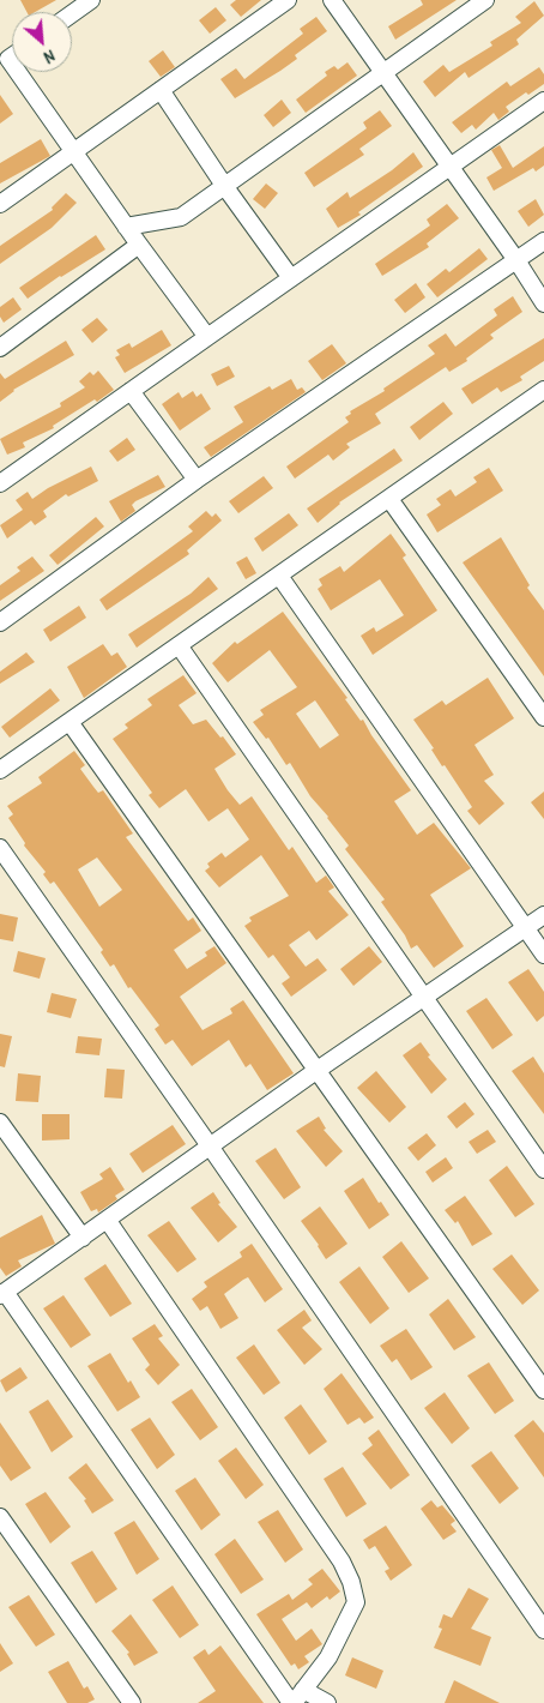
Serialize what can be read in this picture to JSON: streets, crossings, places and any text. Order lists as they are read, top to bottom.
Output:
{
  "north": "bottom right"
}
